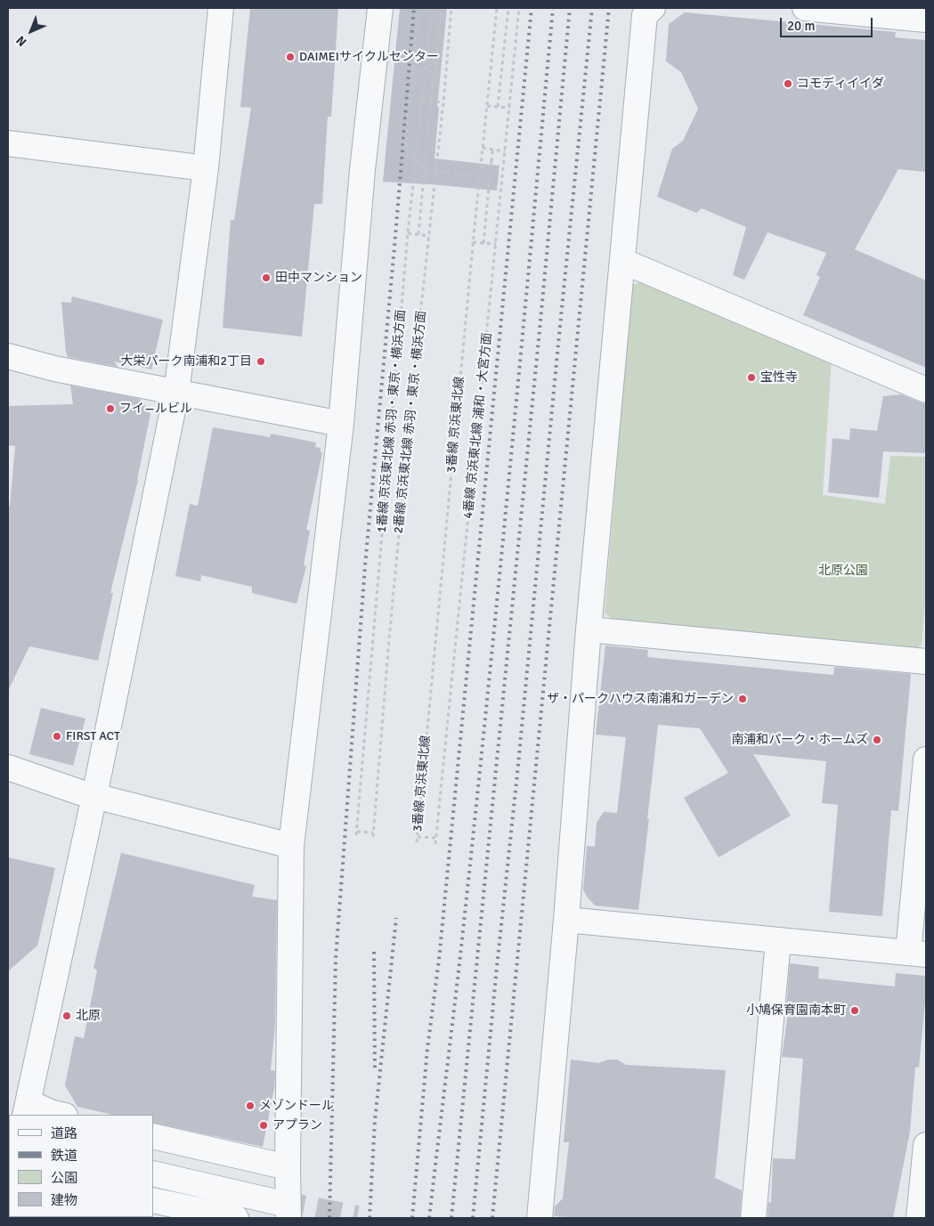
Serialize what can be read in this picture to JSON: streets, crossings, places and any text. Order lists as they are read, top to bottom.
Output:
{
  "streets": {
    "path": [
      "1番線 京浜東北線 赤羽・東京・横浜方面",
      "2番線 京浜東北線 赤羽・東京・横浜方面",
      "3番線 京浜東北線",
      "4番線 京浜東北線 浦和・大宮方面"
    ]
  },
  "crossings": [
    ["1番線 京浜東北線 赤羽・東京・横浜方面", "2番線 京浜東北線 赤羽・東京・横浜方面"]
  ],
  "parks": ["北原公園"],
  "places": [
    "DAIMEIサイクルセンター",
    "コモディイイダ",
    "田中マンション",
    "大栄パーク南浦和2丁目",
    "宝性寺",
    "フイ―ルビル",
    "ザ・パークハウス南浦和ガーデン",
    "FIRST ACT",
    "南浦和パーク・ホームズ",
    "小鳩保育園南本町",
    "北原",
    "メゾンドール",
    "アプラン"
  ],
  "legend": [
    "道路",
    "鉄道",
    "公園",
    "建物"
  ],
  "scale_bar": "20 m",
  "north": "bottom left"
}
